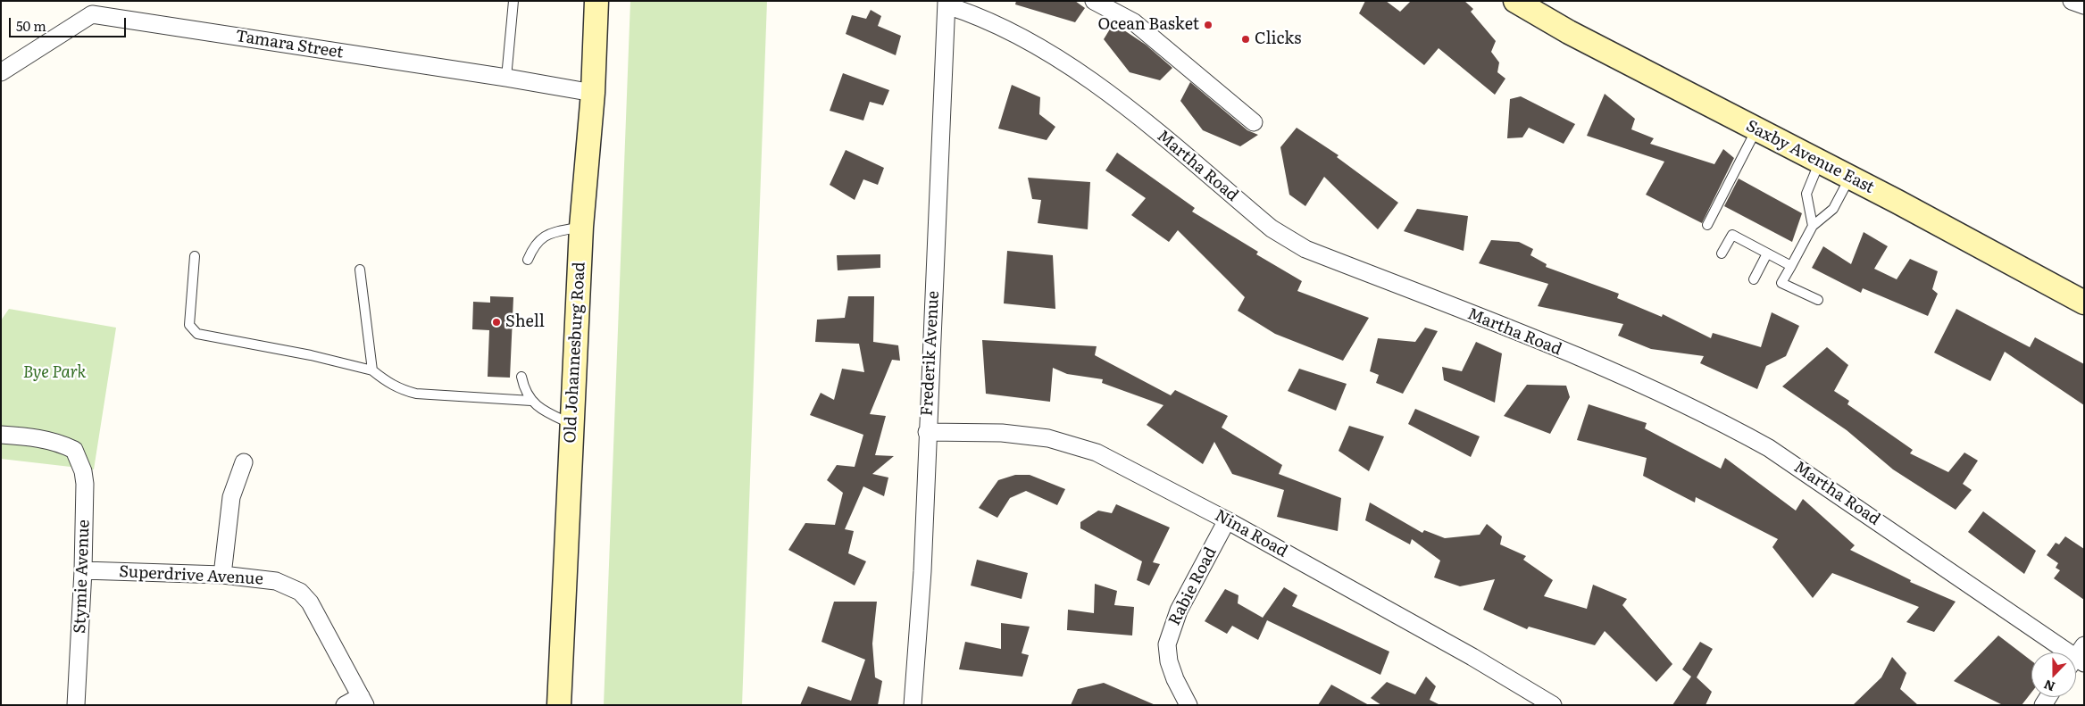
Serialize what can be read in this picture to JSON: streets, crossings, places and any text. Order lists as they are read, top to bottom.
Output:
{
  "streets": {
    "main road": ["Saxby Avenue East", "Old Johannesburg Road"],
    "street": [
      "Tamara Street",
      "Martha Road",
      "Frederik Avenue",
      "Nina Road",
      "Superdrive Avenue",
      "Stymie Avenue",
      "Rabie Road"
    ]
  },
  "crossings": [
    ["Tamara Street", "Old Johannesburg Road"],
    ["Martha Road", "Frederik Avenue"],
    ["Frederik Avenue", "Nina Road"],
    ["Nina Road", "Rabie Road"],
    ["Superdrive Avenue", "Stymie Avenue"]
  ],
  "parks": ["Bye Park"],
  "places": ["Ocean Basket", "Clicks", "Shell"],
  "scale_bar": "50 m",
  "north": "bottom"
}
